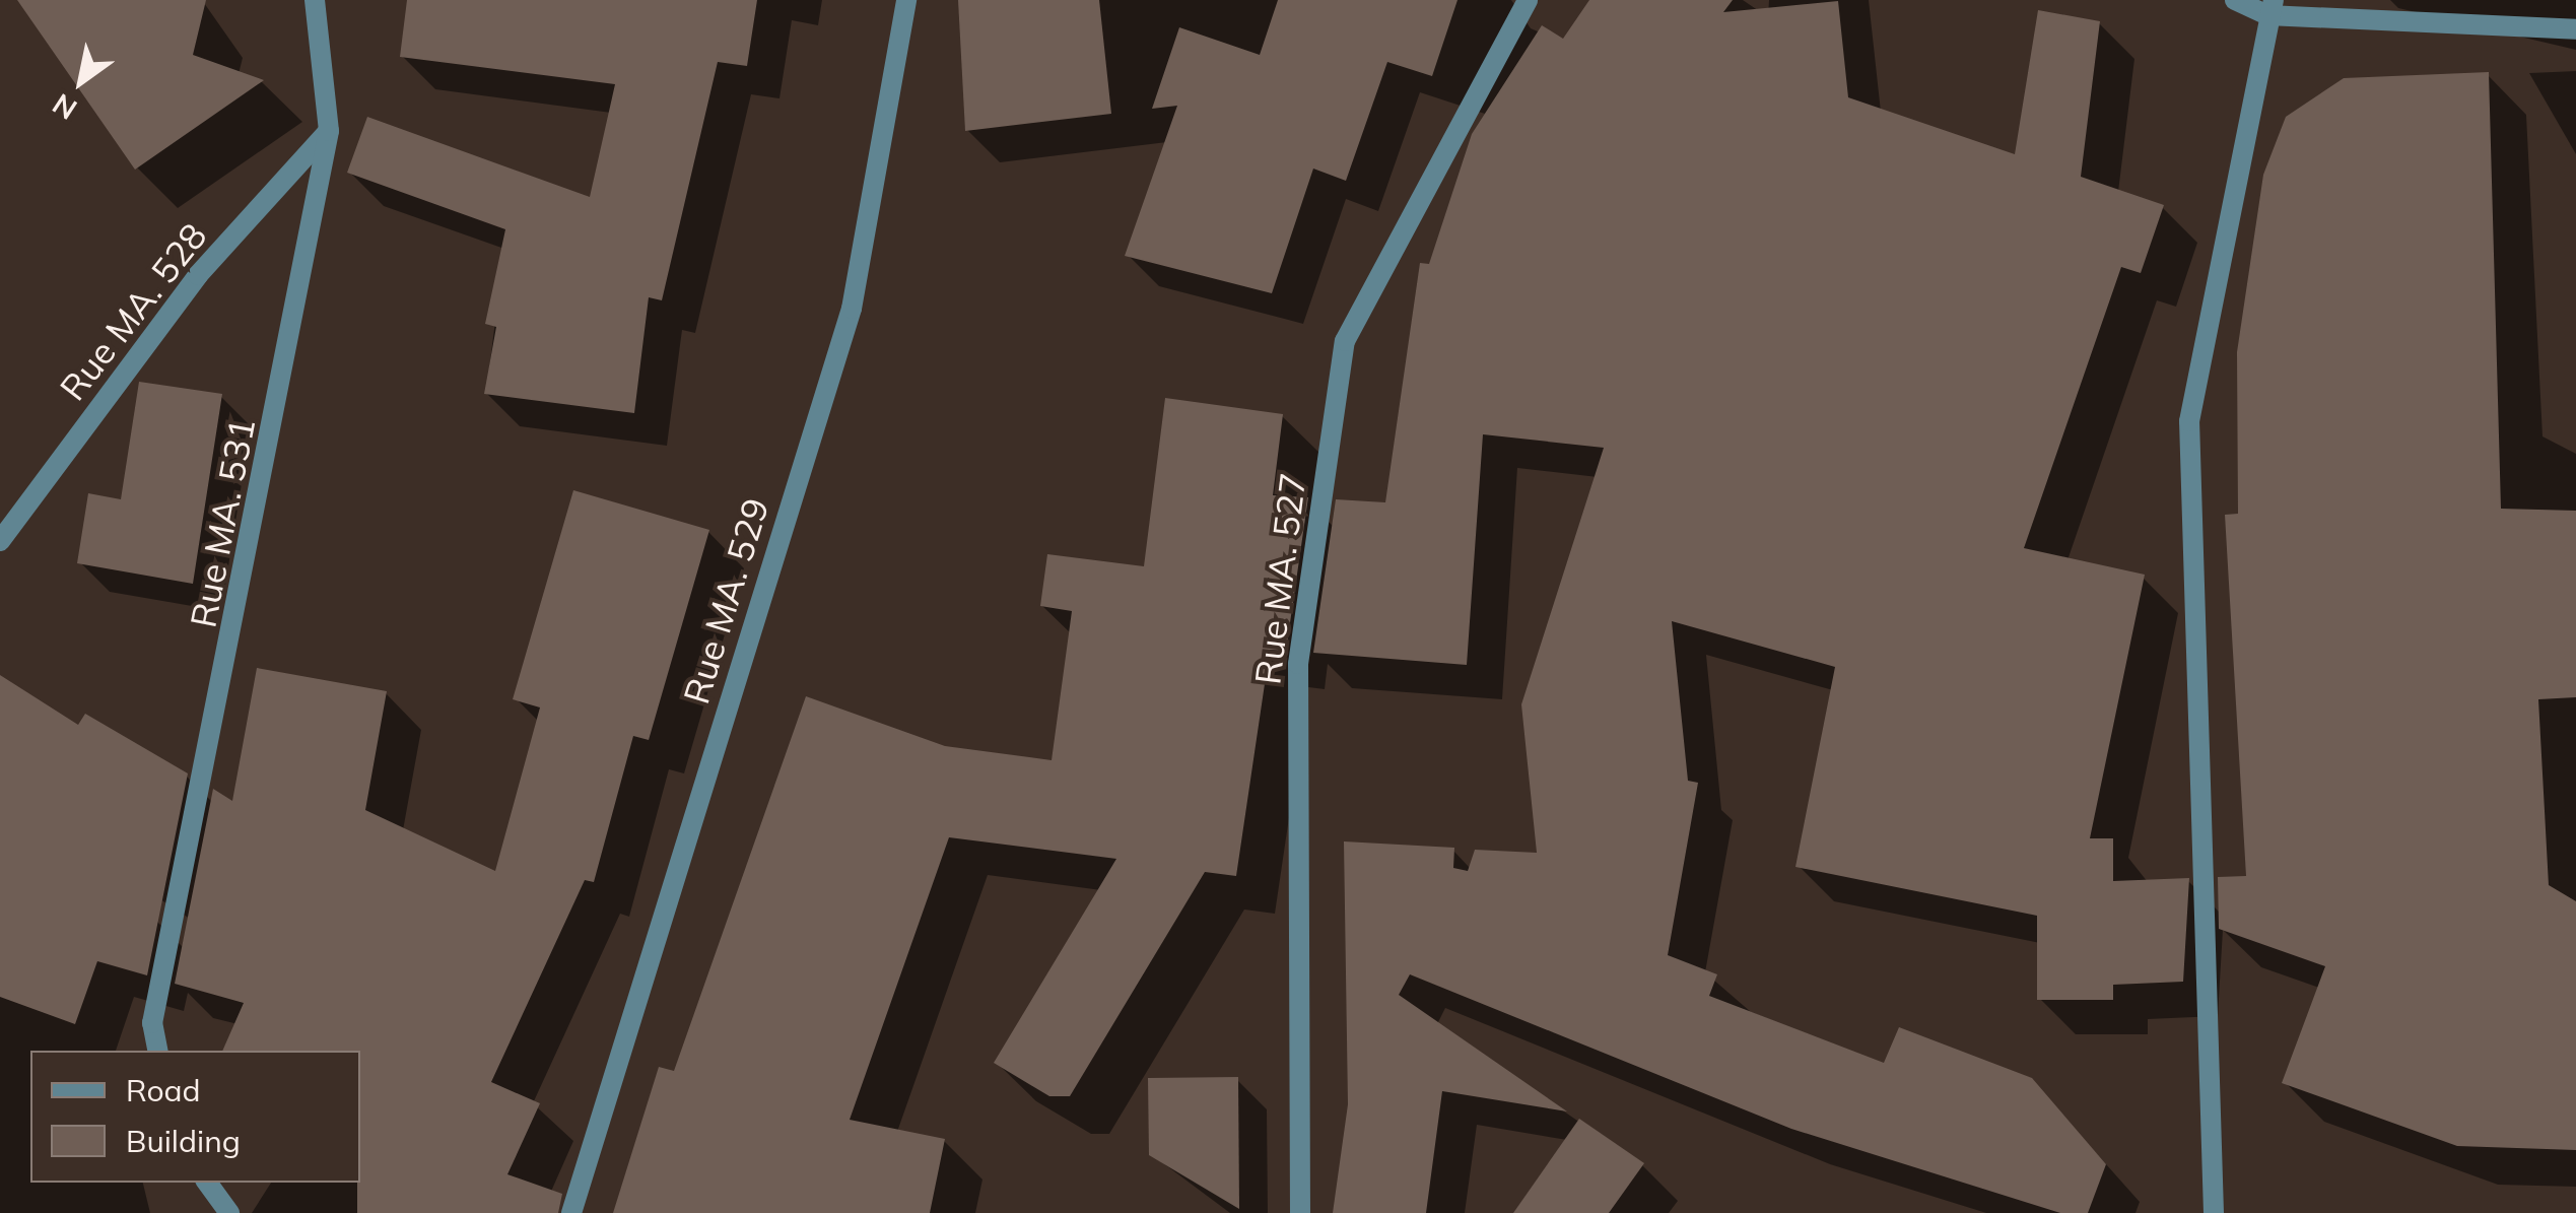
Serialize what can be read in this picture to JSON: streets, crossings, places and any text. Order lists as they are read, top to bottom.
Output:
{
  "streets": {
    "street": [
      "Rue MA. 528",
      "Rue MA. 531",
      "Rue MA. 527",
      "Rue MA. 529"
    ]
  },
  "crossings": [
    ["Rue MA. 528", "Rue MA. 531"]
  ],
  "legend": ["Road", "Building"],
  "north": "bottom left"
}
